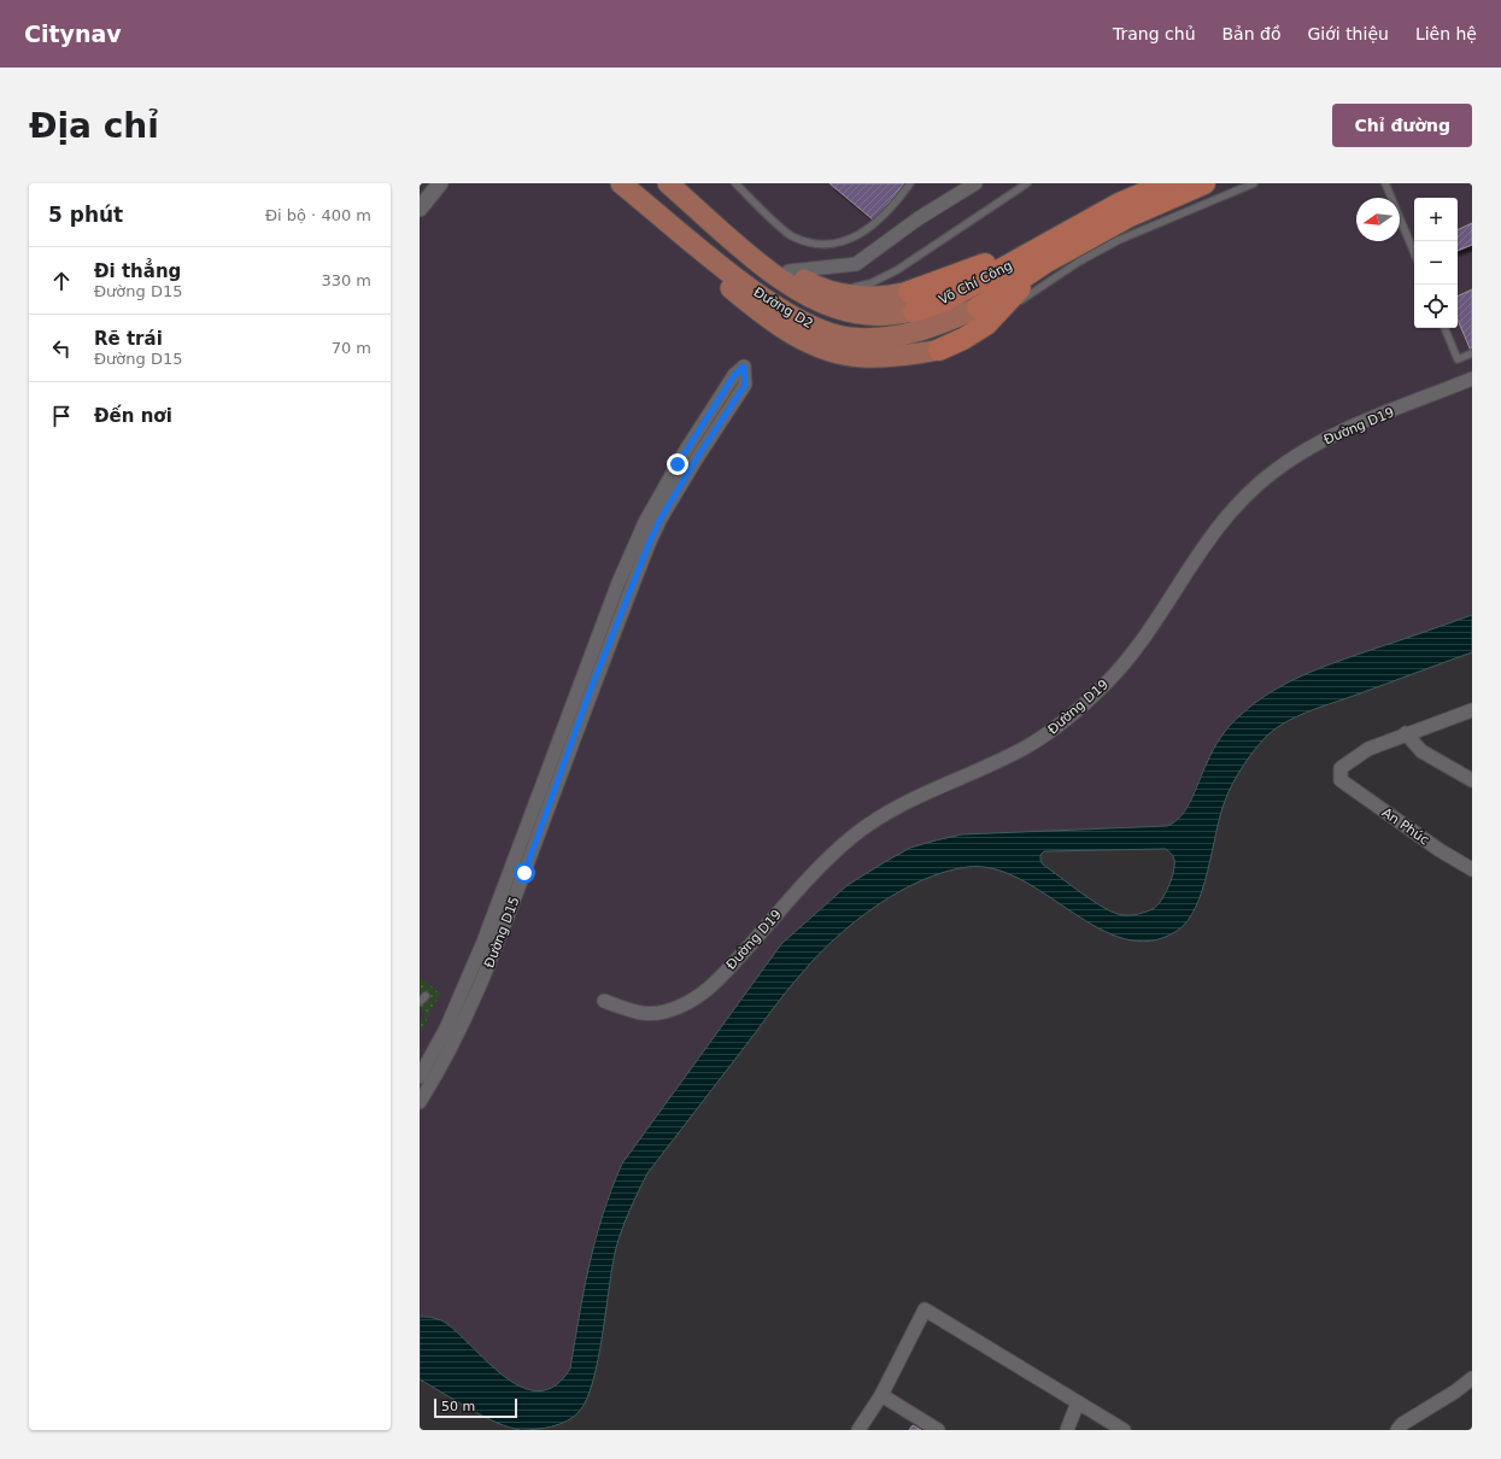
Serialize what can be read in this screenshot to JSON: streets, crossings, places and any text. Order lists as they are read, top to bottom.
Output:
{
  "streets": {
    "highway": ["Võ Chí Công"],
    "main road": ["Đường D2"],
    "street": ["Đường D19", "An Phúc", "Đường D15"]
  },
  "crossings": [
    ["Võ Chí Công", "Đường D2"]
  ],
  "scale_bar": "50 m",
  "north": "left",
  "page": {
    "header": "Citynav",
    "nav": [
      "Trang chủ",
      "Bản đồ",
      "Giới thiệu",
      "Liên hệ"
    ],
    "buttons": "Chỉ đường",
    "title": "Địa chỉ",
    "heading": ["5 phút", "Đi bộ · 400 m"],
    "map_buttons": ["+", "−"],
    "list": [
      ["Đi thẳng", "Đường D15", "330 m"],
      ["Rẽ trái", "Đường D15", "70 m"],
      "Đến nơi"
    ],
    "scale": "50 m"
  }
}
